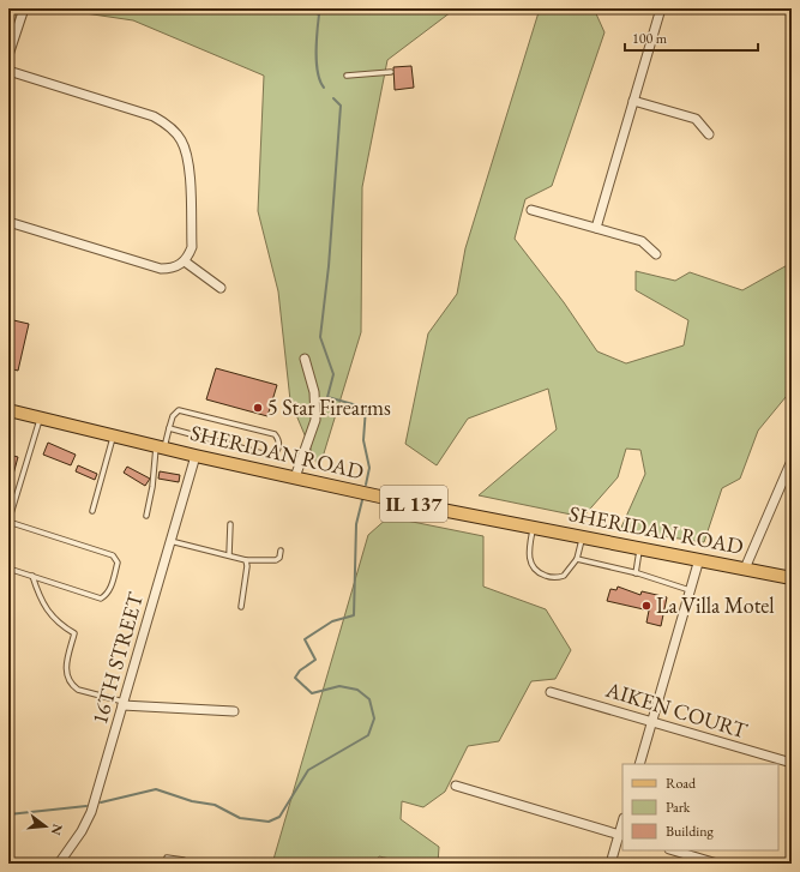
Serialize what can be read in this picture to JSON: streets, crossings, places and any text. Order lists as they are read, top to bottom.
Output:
{
  "streets": {
    "main road": ["SHERIDAN ROAD", "IL 137"],
    "street": ["16TH STREET", "AIKEN COURT"]
  },
  "crossings": [
    ["SHERIDAN ROAD", "16TH STREET"]
  ],
  "places": ["5 Star Firearms", "La Villa Motel"],
  "legend": ["Road", "Park", "Building"],
  "scale_bar": "100 m",
  "north": "right"
}
